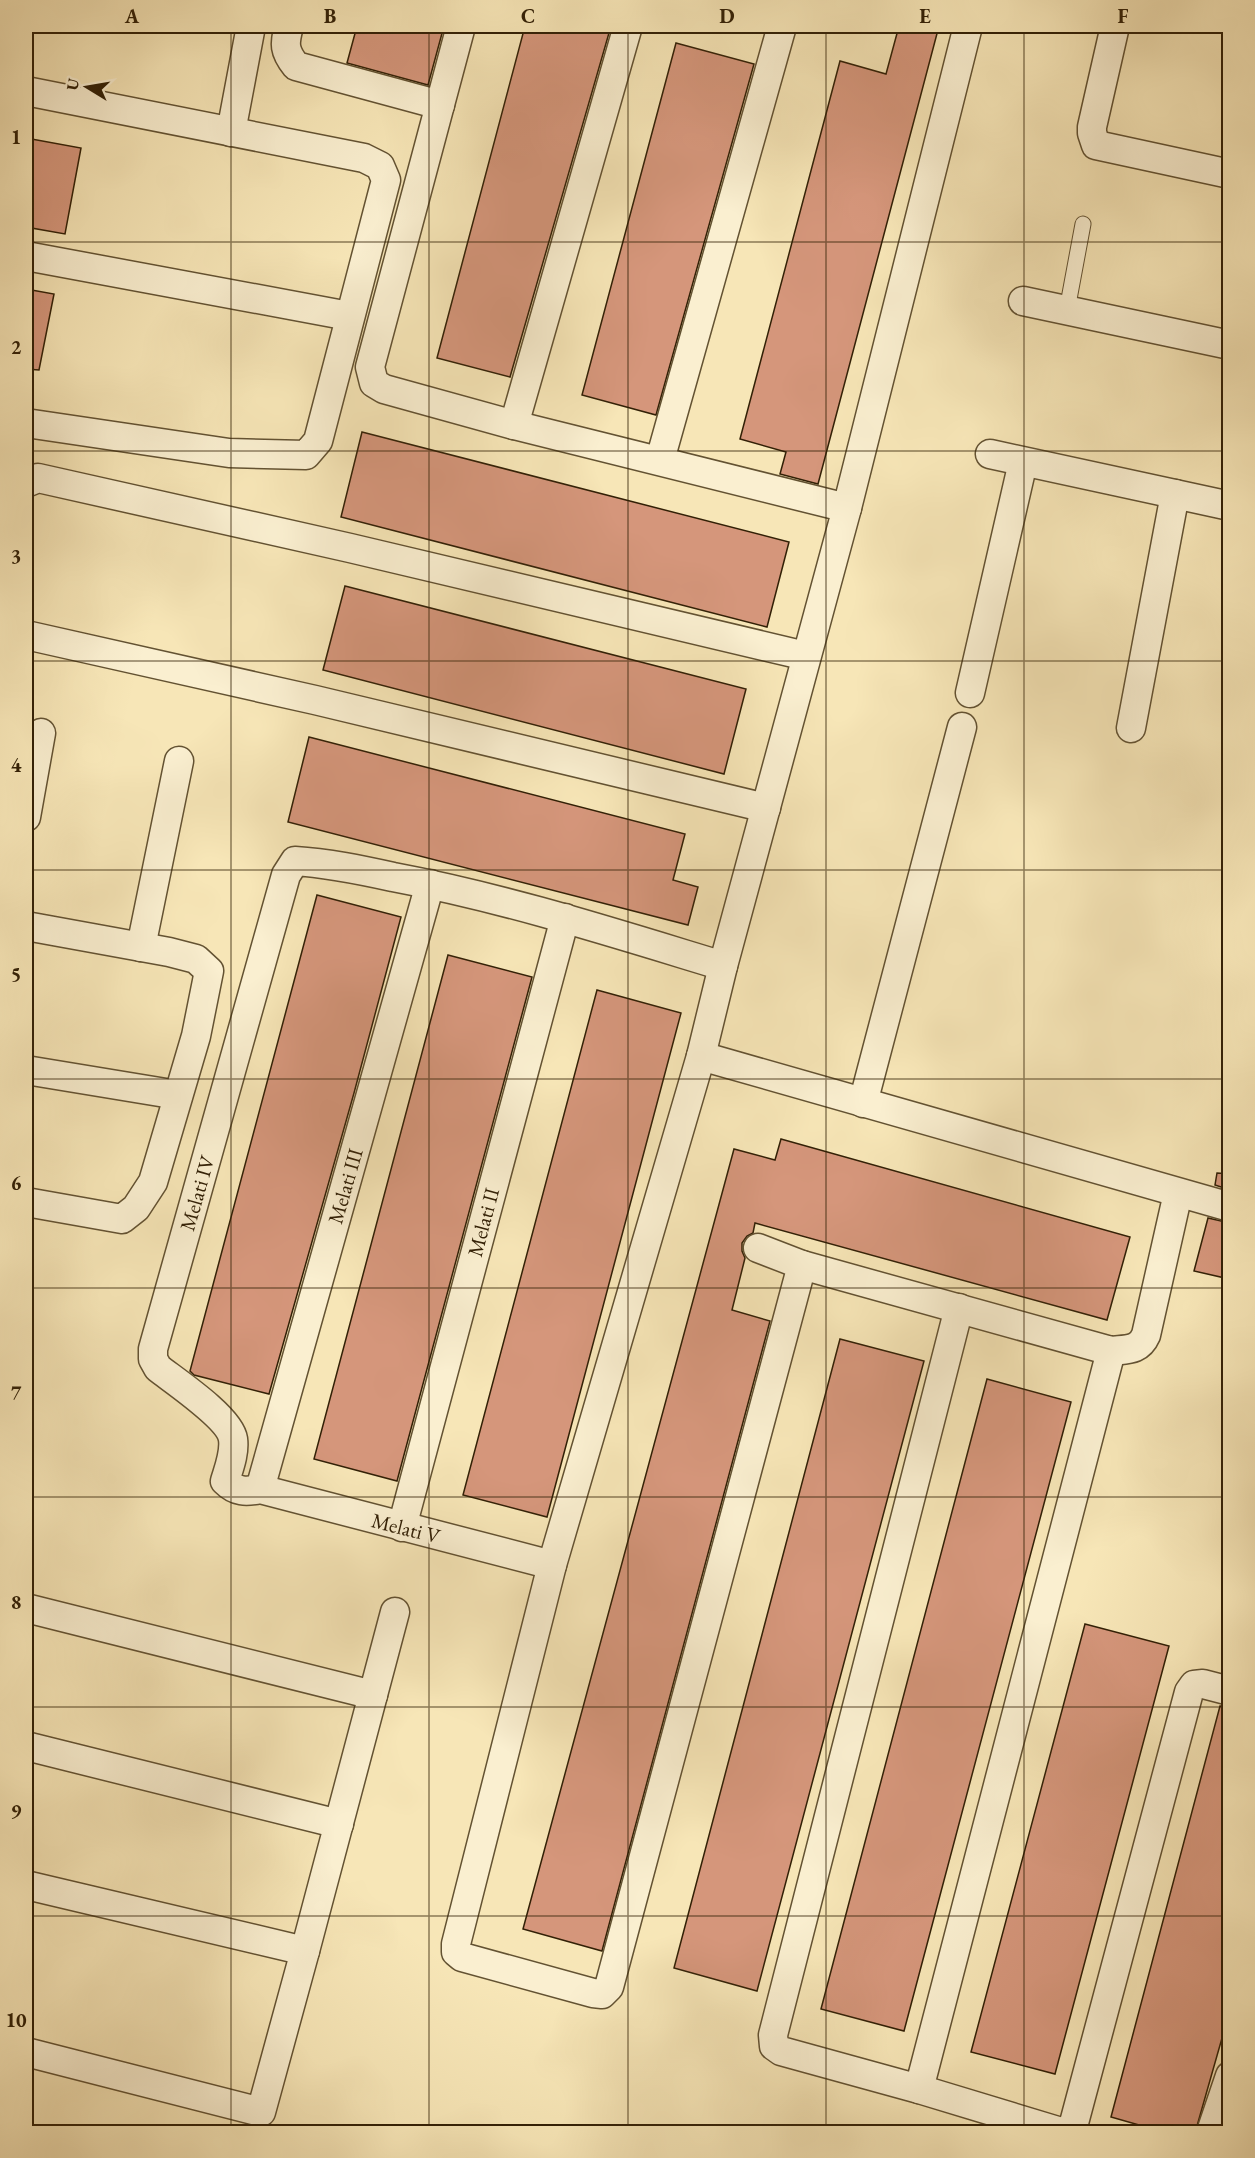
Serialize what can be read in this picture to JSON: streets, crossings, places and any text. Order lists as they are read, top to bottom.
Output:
{
  "streets": {
    "street": [
      "Melati III",
      "Melati IV",
      "Melati II",
      "Melati V"
    ]
  },
  "crossings": [
    ["Melati III", "Melati IV"],
    ["Melati III", "Melati V"],
    ["Melati IV", "Melati V"],
    ["Melati II", "Melati V"]
  ],
  "north": "left",
  "grid": {
    "columns": [
      "A",
      "B",
      "C",
      "D",
      "E",
      "F"
    ],
    "rows": [
      "1",
      "2",
      "3",
      "4",
      "5",
      "6",
      "7",
      "8",
      "9",
      "10"
    ]
  }
}
